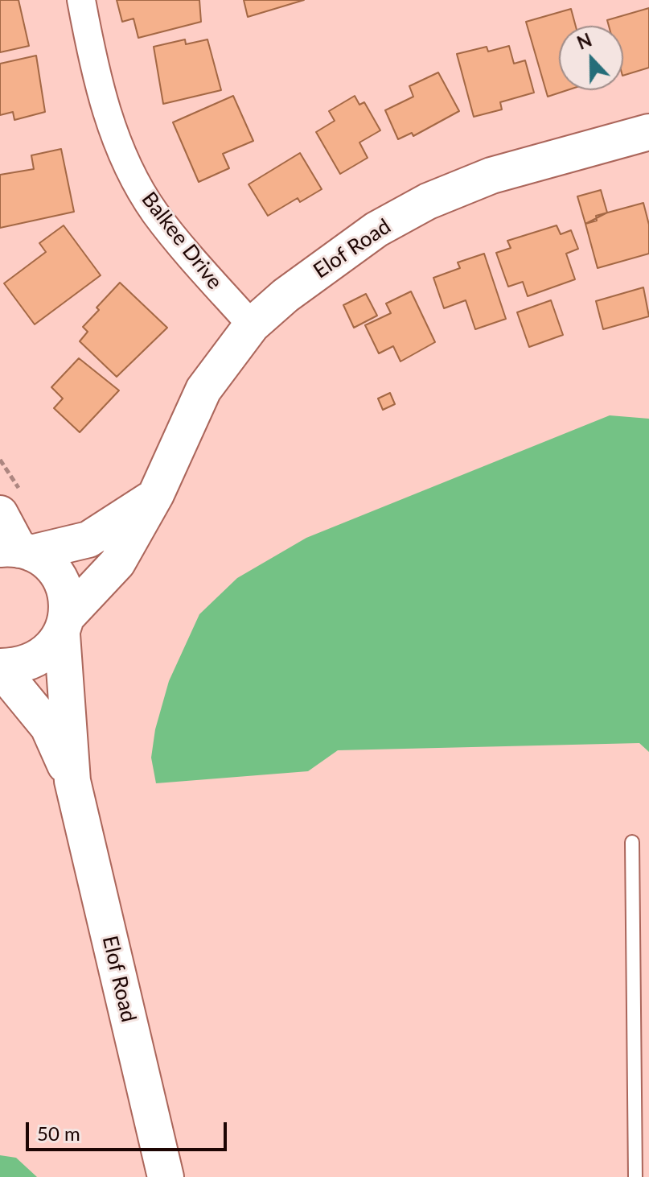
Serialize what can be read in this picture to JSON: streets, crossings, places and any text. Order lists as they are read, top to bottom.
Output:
{
  "streets": {
    "street": ["Balkee Drive", "Elof Road"]
  },
  "crossings": [
    ["Balkee Drive", "Elof Road"]
  ],
  "scale_bar": "50 m",
  "north": "top"
}
